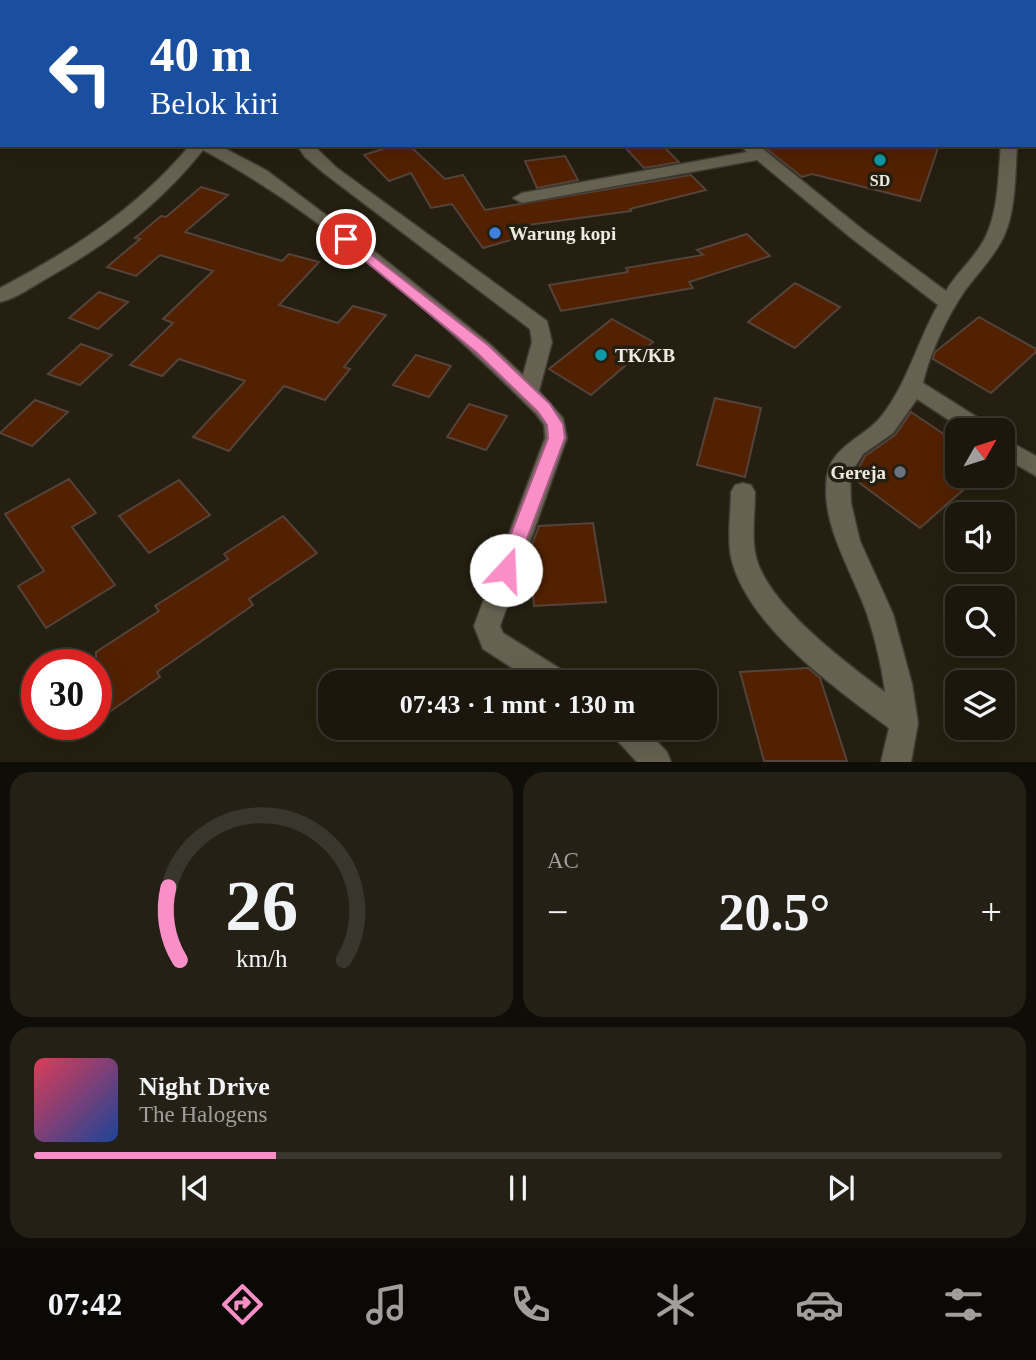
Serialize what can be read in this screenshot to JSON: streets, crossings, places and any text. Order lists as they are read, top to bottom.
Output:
{
  "places": [
    "SD",
    "Warung kopi",
    "TK/KB",
    "Gereja"
  ],
  "north": "top right",
  "page": {
    "turn": ["40 m", "Belok kiri"],
    "limit": "30",
    "trip": "07:43 · 1 mnt · 130 m",
    "tile": "AC",
    "heat": ["−", "20.5°", "+"],
    "song": ["Night Drive", "The Halogens"],
    "tabs": "07:42",
    "gauge": ["26", "km/h"]
  }
}
